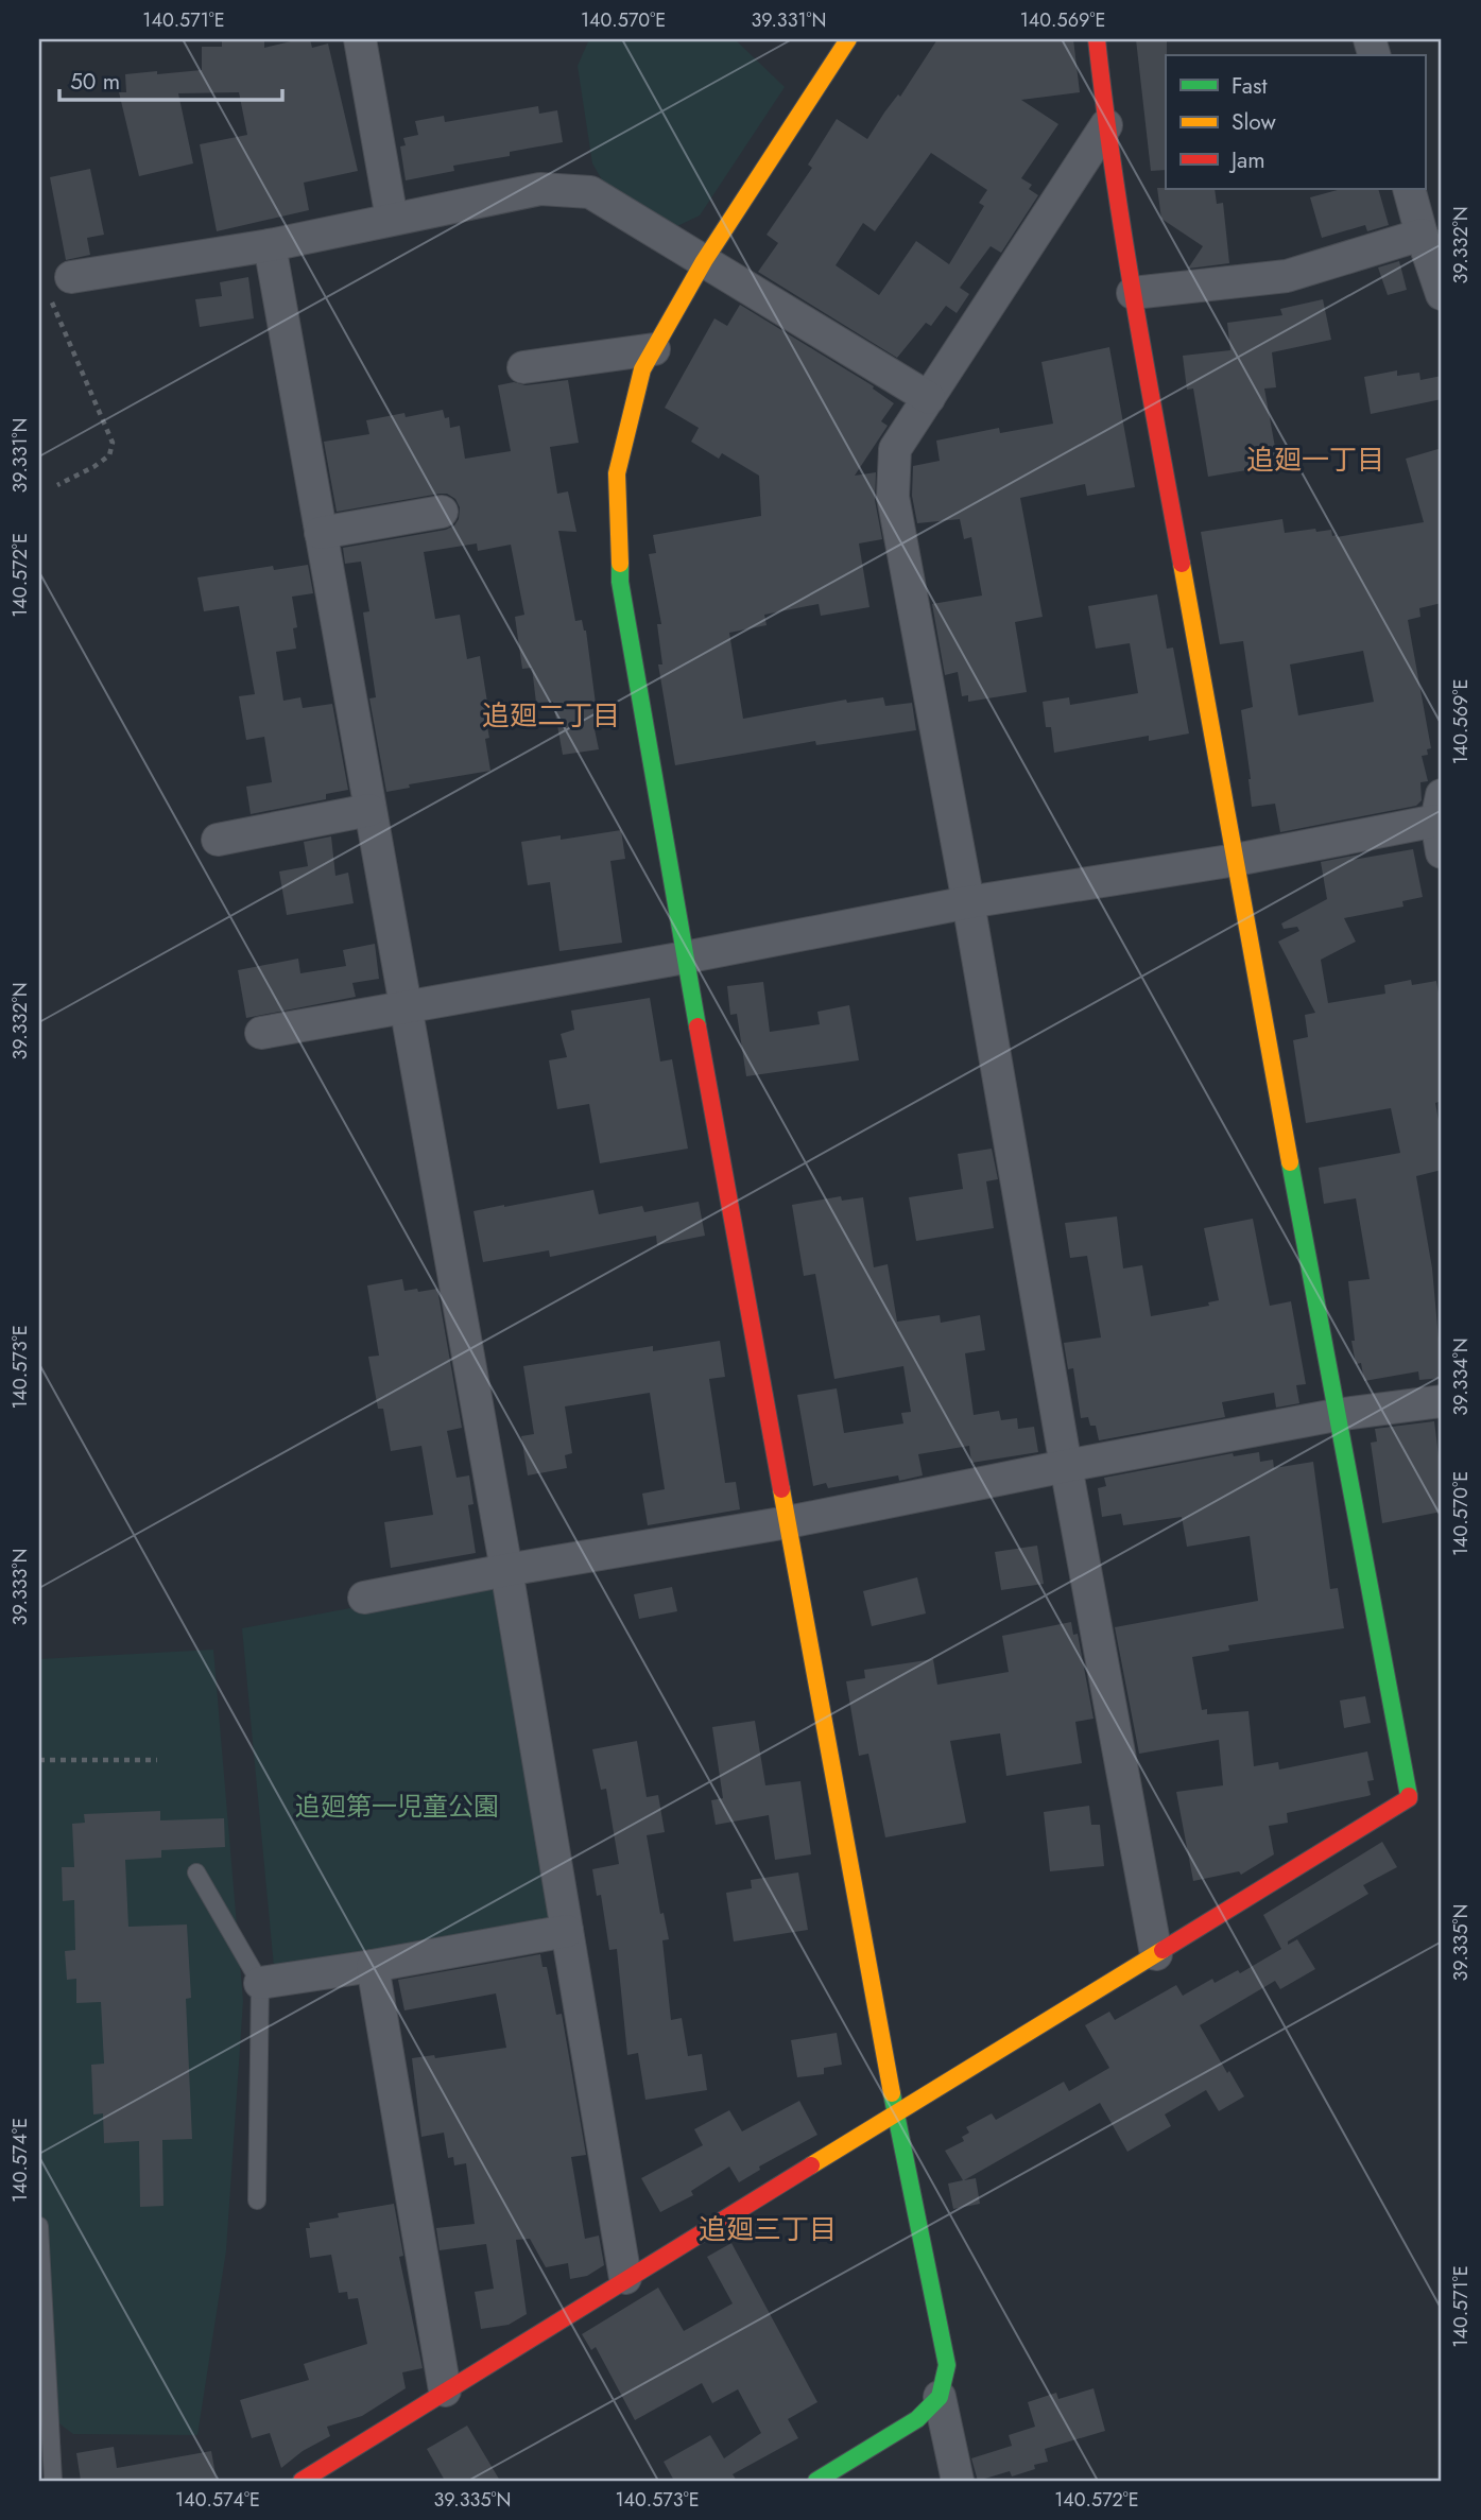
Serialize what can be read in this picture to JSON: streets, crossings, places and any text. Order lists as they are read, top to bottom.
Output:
{
  "districts": ["追廻一丁目", "追廻二丁目", "追廻三丁目"],
  "parks": ["追廻第一児童公園"],
  "legend": ["Fast", "Slow", "Jam"],
  "scale_bar": "50 m",
  "coordinates": [
    "140.571°E",
    "140.570°E",
    "39.331°N",
    "140.569°E",
    "39.332°N",
    "140.572°E",
    "140.573°E",
    "39.334°N",
    "39.333°N",
    "39.335°N",
    "140.574°E"
  ]
}
